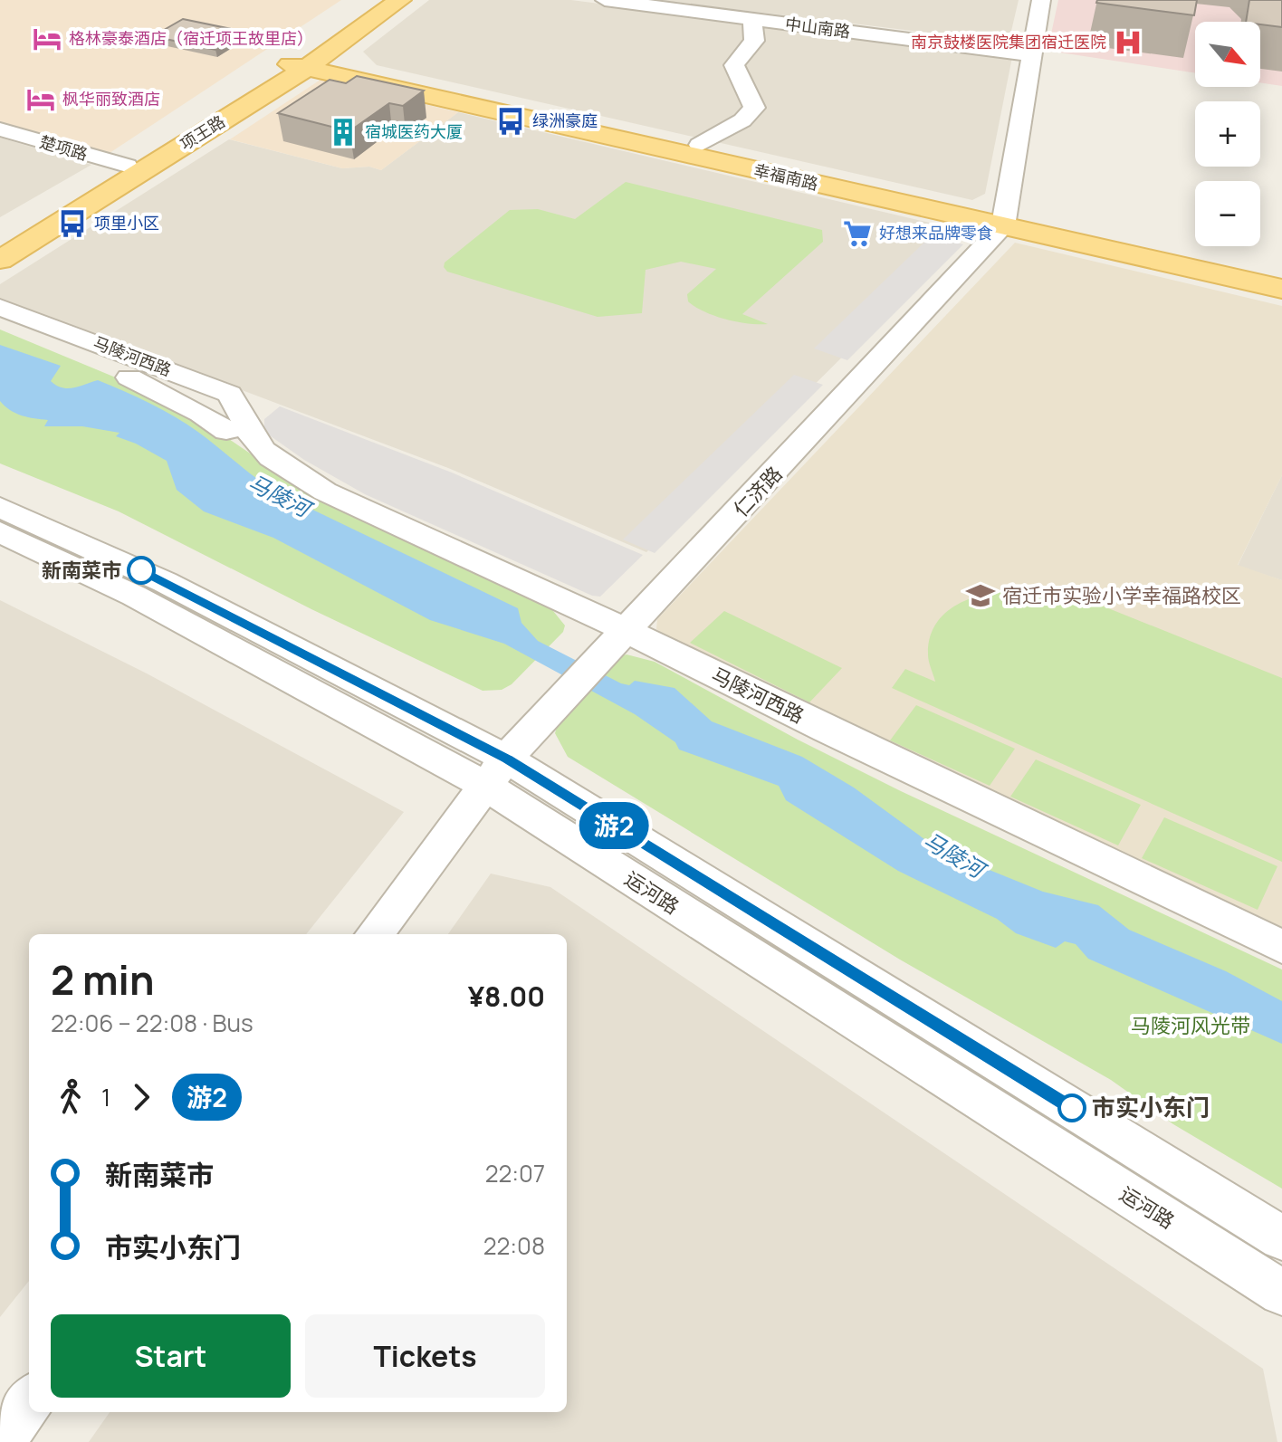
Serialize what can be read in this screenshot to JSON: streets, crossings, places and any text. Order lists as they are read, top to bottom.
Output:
{
  "streets": {
    "main road": ["项王路", "幸福南路"],
    "street": [
      "中山南路",
      "楚项路",
      "马陵河西路",
      "仁济路",
      "运河路"
    ]
  },
  "crossings": [
    ["项王路", "楚项路"],
    ["项王路", "幸福南路"],
    ["幸福南路", "仁济路"],
    ["马陵河西路", "仁济路"],
    ["仁济路", "运河路"]
  ],
  "water": ["马陵河"],
  "parks": ["马陵河风光带"],
  "places": {
    "hotel": ["格林豪泰酒店（宿迁项王故里店）", "枫华丽致酒店"],
    "hospital": ["南京鼓楼医院集团宿迁医院"],
    "bus stop": ["绿洲豪庭", "项里小区"],
    "building": ["宿城医药大厦"],
    "supermarket": ["好想来品牌零食"],
    "other": ["新南菜市", "市实小东门"],
    "school or university": ["宿迁市实验小学幸福路校区"]
  },
  "lines": ["bus line 游2"],
  "north": "bottom right",
  "page": {
    "on_map": "游2",
    "map_buttons": ["+", "−"],
    "heading": ["2 min", "22:06 – 22:08 · Bus", "¥8.00"],
    "legs": ["1", "游2"],
    "list": [
      {
        "name": "新南菜市",
        "value": "22:07"
      },
      {
        "name": "市实小东门",
        "value": "22:08"
      }
    ],
    "buttons": ["Start", "Tickets"]
  }
}
